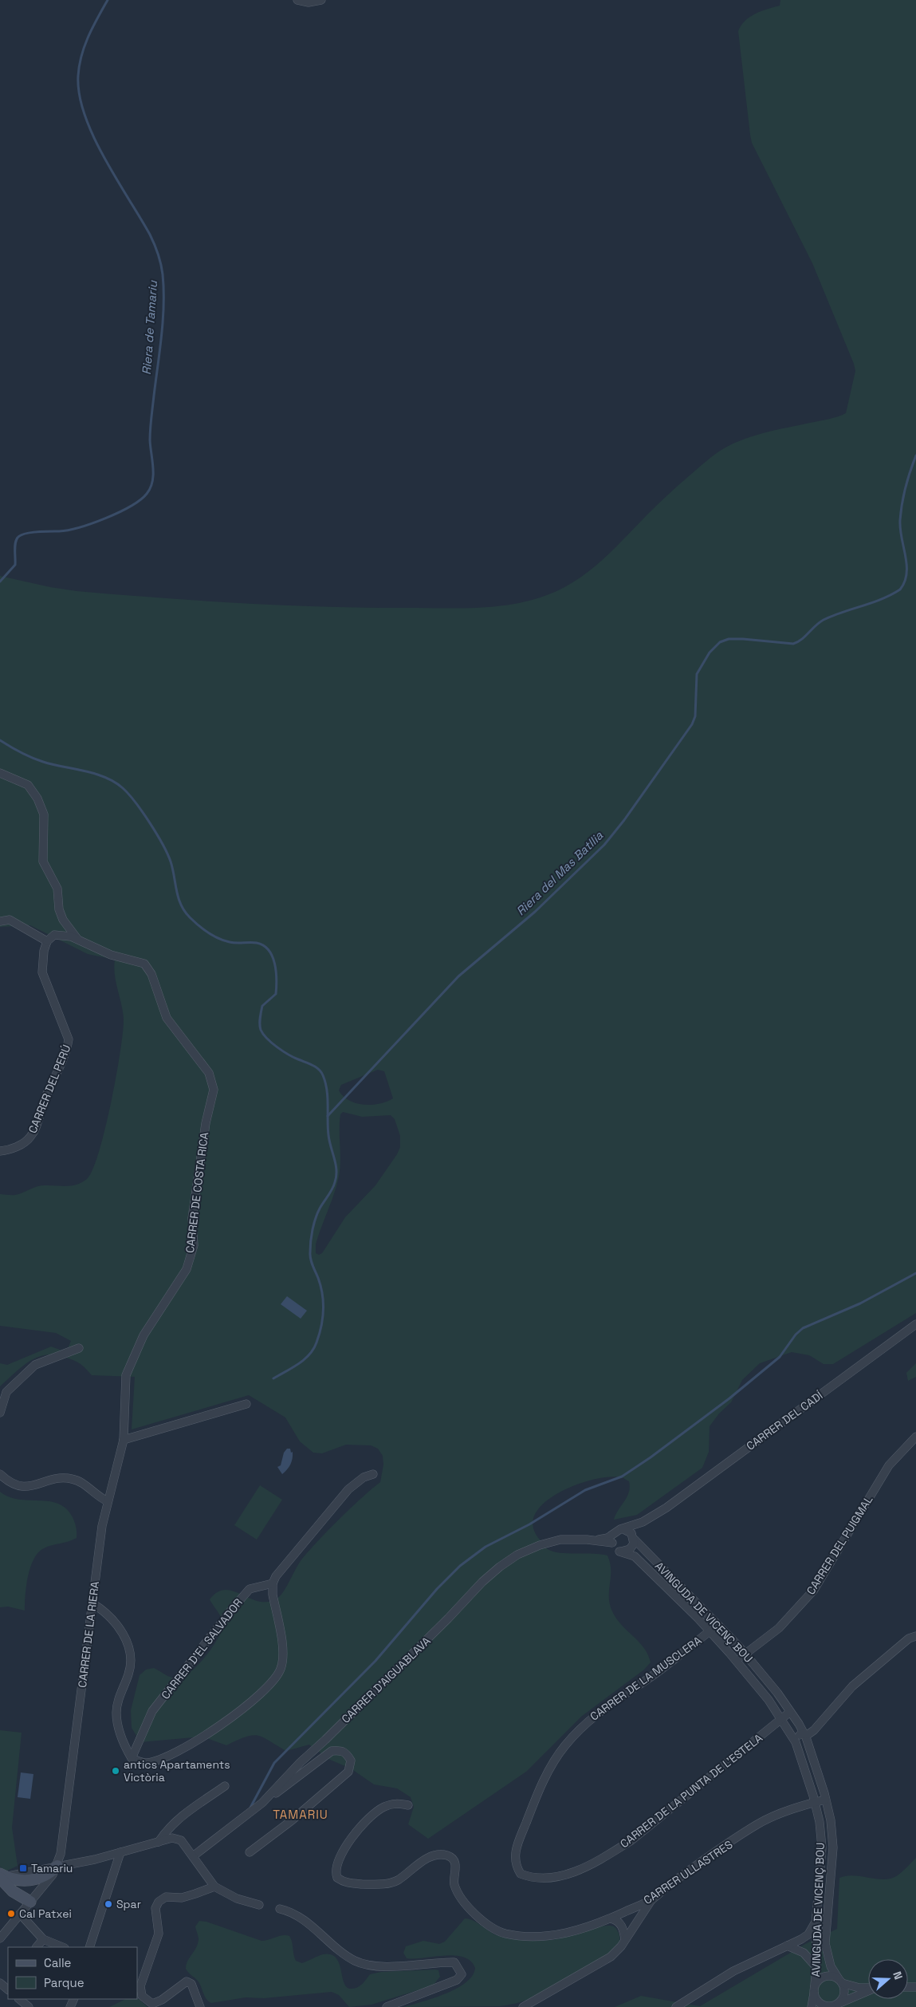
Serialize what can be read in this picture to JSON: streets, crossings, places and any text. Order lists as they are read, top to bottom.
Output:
{
  "streets": {
    "street": [
      "CARRER DEL PERÚ",
      "CARRER DE COSTA RICA",
      "CARRER DEL CADÍ",
      "CARRER DEL PUIGMAL",
      "AVINGUDA DE VICENÇ BOU",
      "CARRER DE LA RIERA",
      "CARRER D'EL SALVADOR",
      "CARRER DE LA MUSCLERA",
      "CARRER D'AIGUABLAVA",
      "CARRER DE LA PUNTA DE L'ESTELA",
      "CARRER ULLASTRES"
    ]
  },
  "crossings": [
    ["CARRER DEL PERÚ", "CARRER DE COSTA RICA"],
    ["CARRER DE COSTA RICA", "CARRER DE LA RIERA"],
    ["CARRER DEL CADÍ", "AVINGUDA DE VICENÇ BOU"],
    ["CARRER DEL CADÍ", "CARRER D'AIGUABLAVA"],
    ["CARRER DEL PUIGMAL", "AVINGUDA DE VICENÇ BOU"],
    ["AVINGUDA DE VICENÇ BOU", "CARRER DE LA MUSCLERA"],
    ["AVINGUDA DE VICENÇ BOU", "CARRER D'AIGUABLAVA"],
    ["AVINGUDA DE VICENÇ BOU", "CARRER DE LA PUNTA DE L'ESTELA"],
    ["AVINGUDA DE VICENÇ BOU", "CARRER ULLASTRES"],
    ["CARRER DE LA MUSCLERA", "CARRER DE LA PUNTA DE L'ESTELA"]
  ],
  "districts": ["TAMARIU"],
  "water": ["Riera de Tamariu", "Riera del Mas Batllia"],
  "places": {
    "other": ["antics Apartaments Victòria", "Spar", "Cal Patxei"],
    "transit": ["Tamariu"]
  },
  "legend": ["Calle", "Parque"],
  "north": "right"
}
